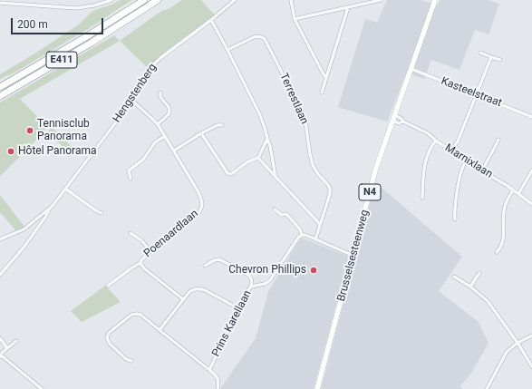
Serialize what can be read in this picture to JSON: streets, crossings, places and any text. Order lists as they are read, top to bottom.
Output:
{
  "streets": {
    "highway": ["E411"],
    "main road": ["N4", "Brusselsesteenweg"],
    "street": [
      "Kasteelstraat",
      "Hengstenberg",
      "Terrestlaan",
      "Marnixlaan",
      "Poenaardlaan",
      "Prins Karellaan"
    ]
  },
  "crossings": [
    ["Kasteelstraat", "Brusselsesteenweg"],
    ["Hengstenberg", "Poenaardlaan"],
    ["Marnixlaan", "Brusselsesteenweg"]
  ],
  "places": ["Tennisclub Panorama", "Hôtel Panorama", "Chevron Phillips"],
  "scale_bar": "200 m"
}
